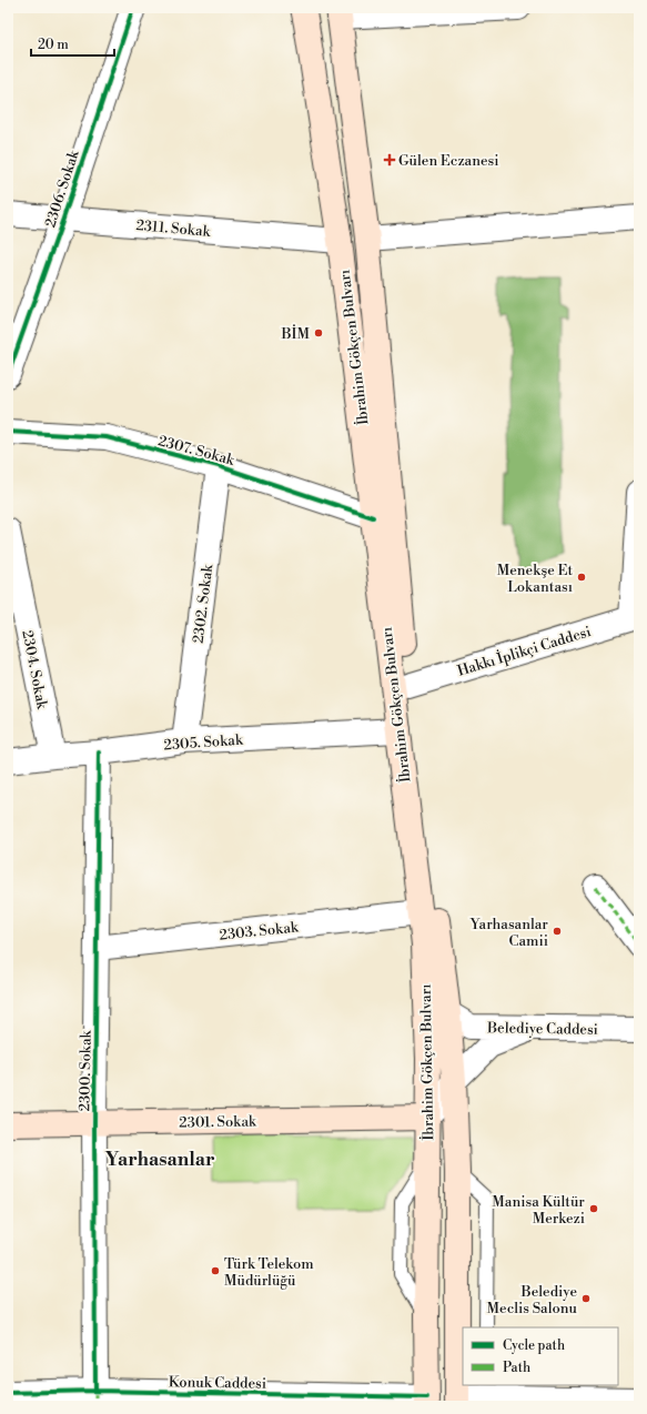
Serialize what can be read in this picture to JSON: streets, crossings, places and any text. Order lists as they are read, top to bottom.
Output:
{
  "streets": {
    "main road": ["İbrahim Gökçen Bulvarı", "2301. Sokak"],
    "street": [
      "2306. Sokak",
      "2311. Sokak",
      "2307. Sokak",
      "2302. Sokak",
      "Hakkı İplikçi Caddesi",
      "2304. Sokak",
      "2305. Sokak",
      "2303. Sokak",
      "Belediye Caddesi",
      "2300. Sokak",
      "Konuk Caddesi"
    ]
  },
  "crossings": [
    ["2306. Sokak", "2311. Sokak"],
    ["2311. Sokak", "İbrahim Gökçen Bulvarı"],
    ["İbrahim Gökçen Bulvarı", "2307. Sokak"],
    ["İbrahim Gökçen Bulvarı", "Hakkı İplikçi Caddesi"],
    ["İbrahim Gökçen Bulvarı", "2305. Sokak"],
    ["İbrahim Gökçen Bulvarı", "2303. Sokak"],
    ["İbrahim Gökçen Bulvarı", "Belediye Caddesi"],
    ["İbrahim Gökçen Bulvarı", "2301. Sokak"],
    ["İbrahim Gökçen Bulvarı", "Konuk Caddesi"],
    ["2307. Sokak", "2302. Sokak"],
    ["2302. Sokak", "2305. Sokak"],
    ["2304. Sokak", "2305. Sokak"],
    ["2305. Sokak", "2300. Sokak"],
    ["2303. Sokak", "2300. Sokak"],
    ["2300. Sokak", "2301. Sokak"],
    ["2300. Sokak", "Konuk Caddesi"]
  ],
  "districts": ["Yarhasanlar"],
  "places": {
    "health": ["Gülen Eczanesi"],
    "other": [
      "BİM",
      "Menekşe Et Lokantası",
      "Yarhasanlar Camii",
      "Manisa Kültür Merkezi",
      "Türk Telekom Müdürlüğü",
      "Belediye Meclis Salonu"
    ]
  },
  "legend": ["Cycle path", "Path"],
  "scale_bar": "20 m"
}
